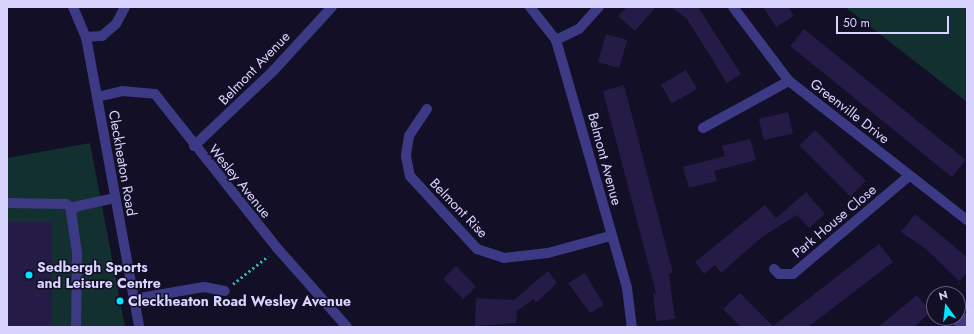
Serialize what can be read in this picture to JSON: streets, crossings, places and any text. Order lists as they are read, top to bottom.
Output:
{
  "streets": {
    "street": [
      "Belmont Avenue",
      "Greenville Drive",
      "Cleckheaton Road",
      "Wesley Avenue",
      "Belmont Rise",
      "Park House Close"
    ]
  },
  "crossings": [
    ["Belmont Avenue", "Wesley Avenue"],
    ["Belmont Avenue", "Belmont Rise"],
    ["Greenville Drive", "Park House Close"],
    ["Cleckheaton Road", "Wesley Avenue"]
  ],
  "places": ["Sedbergh Sports and Leisure Centre", "Cleckheaton Road Wesley Avenue"],
  "scale_bar": "50 m",
  "north": "top"
}
